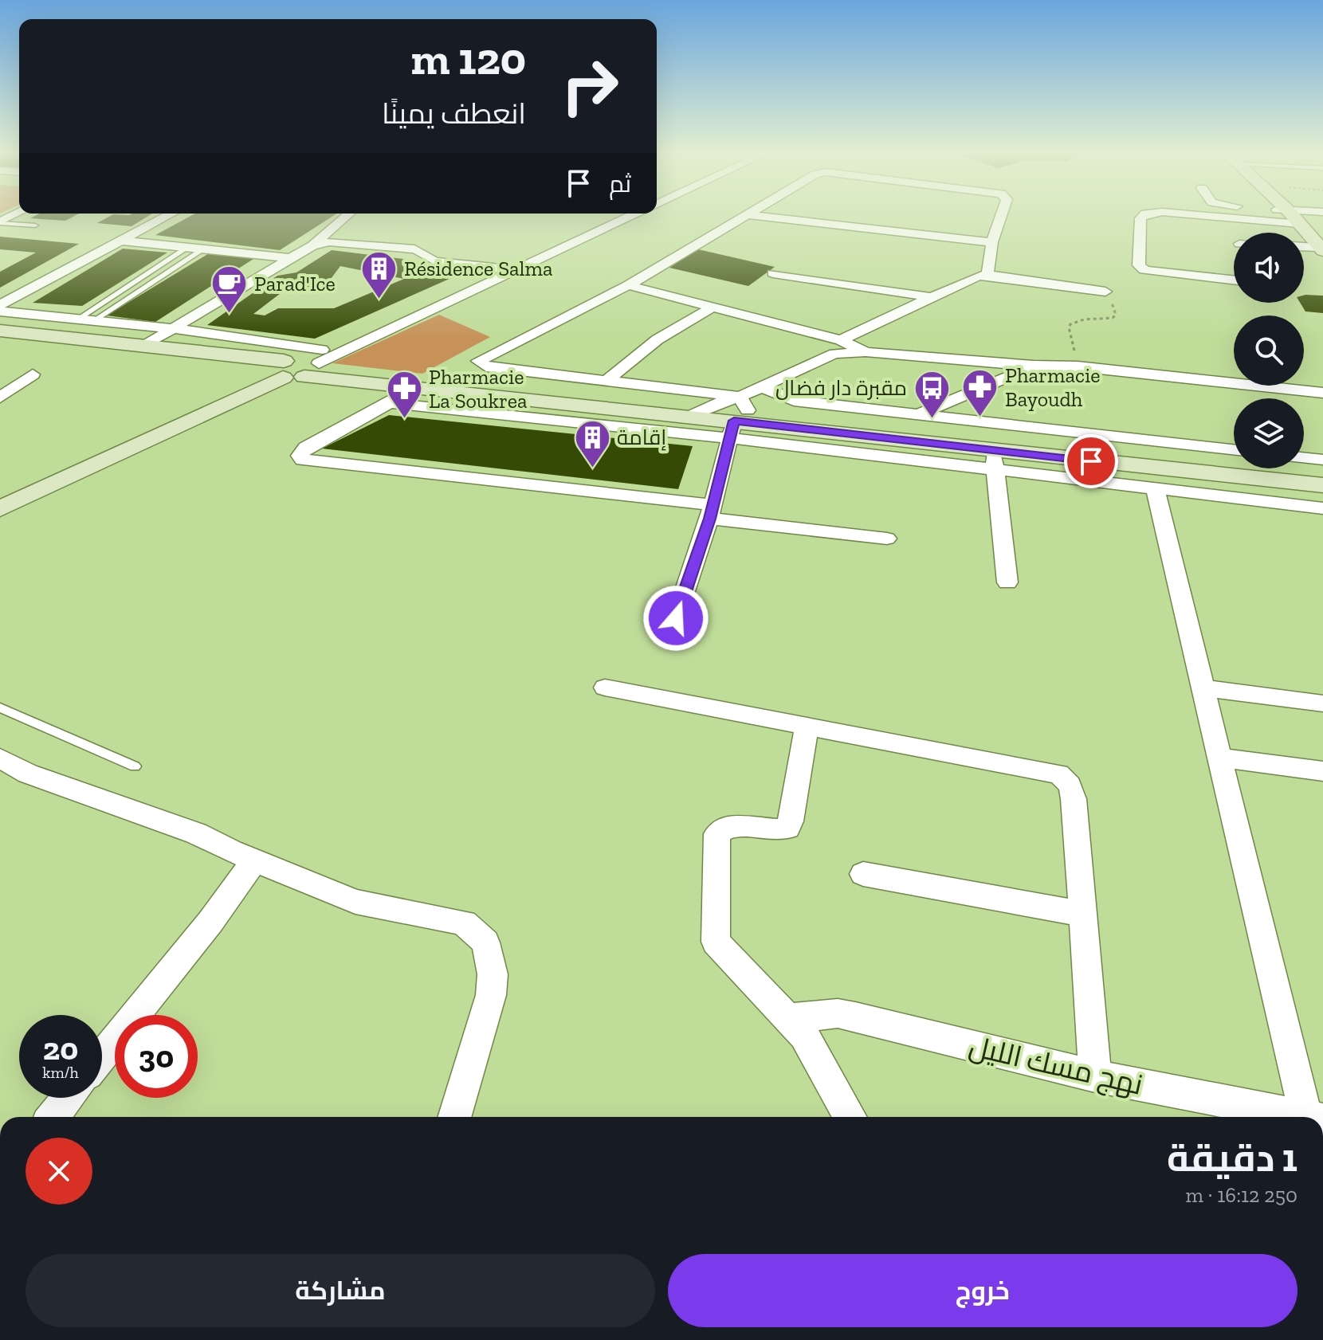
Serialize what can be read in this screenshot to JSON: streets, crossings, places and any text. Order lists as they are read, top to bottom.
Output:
{
  "streets": {
    "street": ["نهج مسك الليل"]
  },
  "places": {
    "building": ["Résidence Salma", "إقامة"],
    "cafe": ["Parad'Ice"],
    "pharmacy": ["Pharmacie Bayoudh", "Pharmacie La Soukrea"],
    "bus stop": ["مقبرة دار فضال"]
  },
  "page": {
    "turn": ["120 m", "انعطف يمينًا"],
    "then": "ثم",
    "speed": "20 km/h",
    "limit": "30",
    "heading": ["1 دقيقة", "250 m · 16:12"],
    "buttons": ["خروج", "مشاركة"]
  }
}
